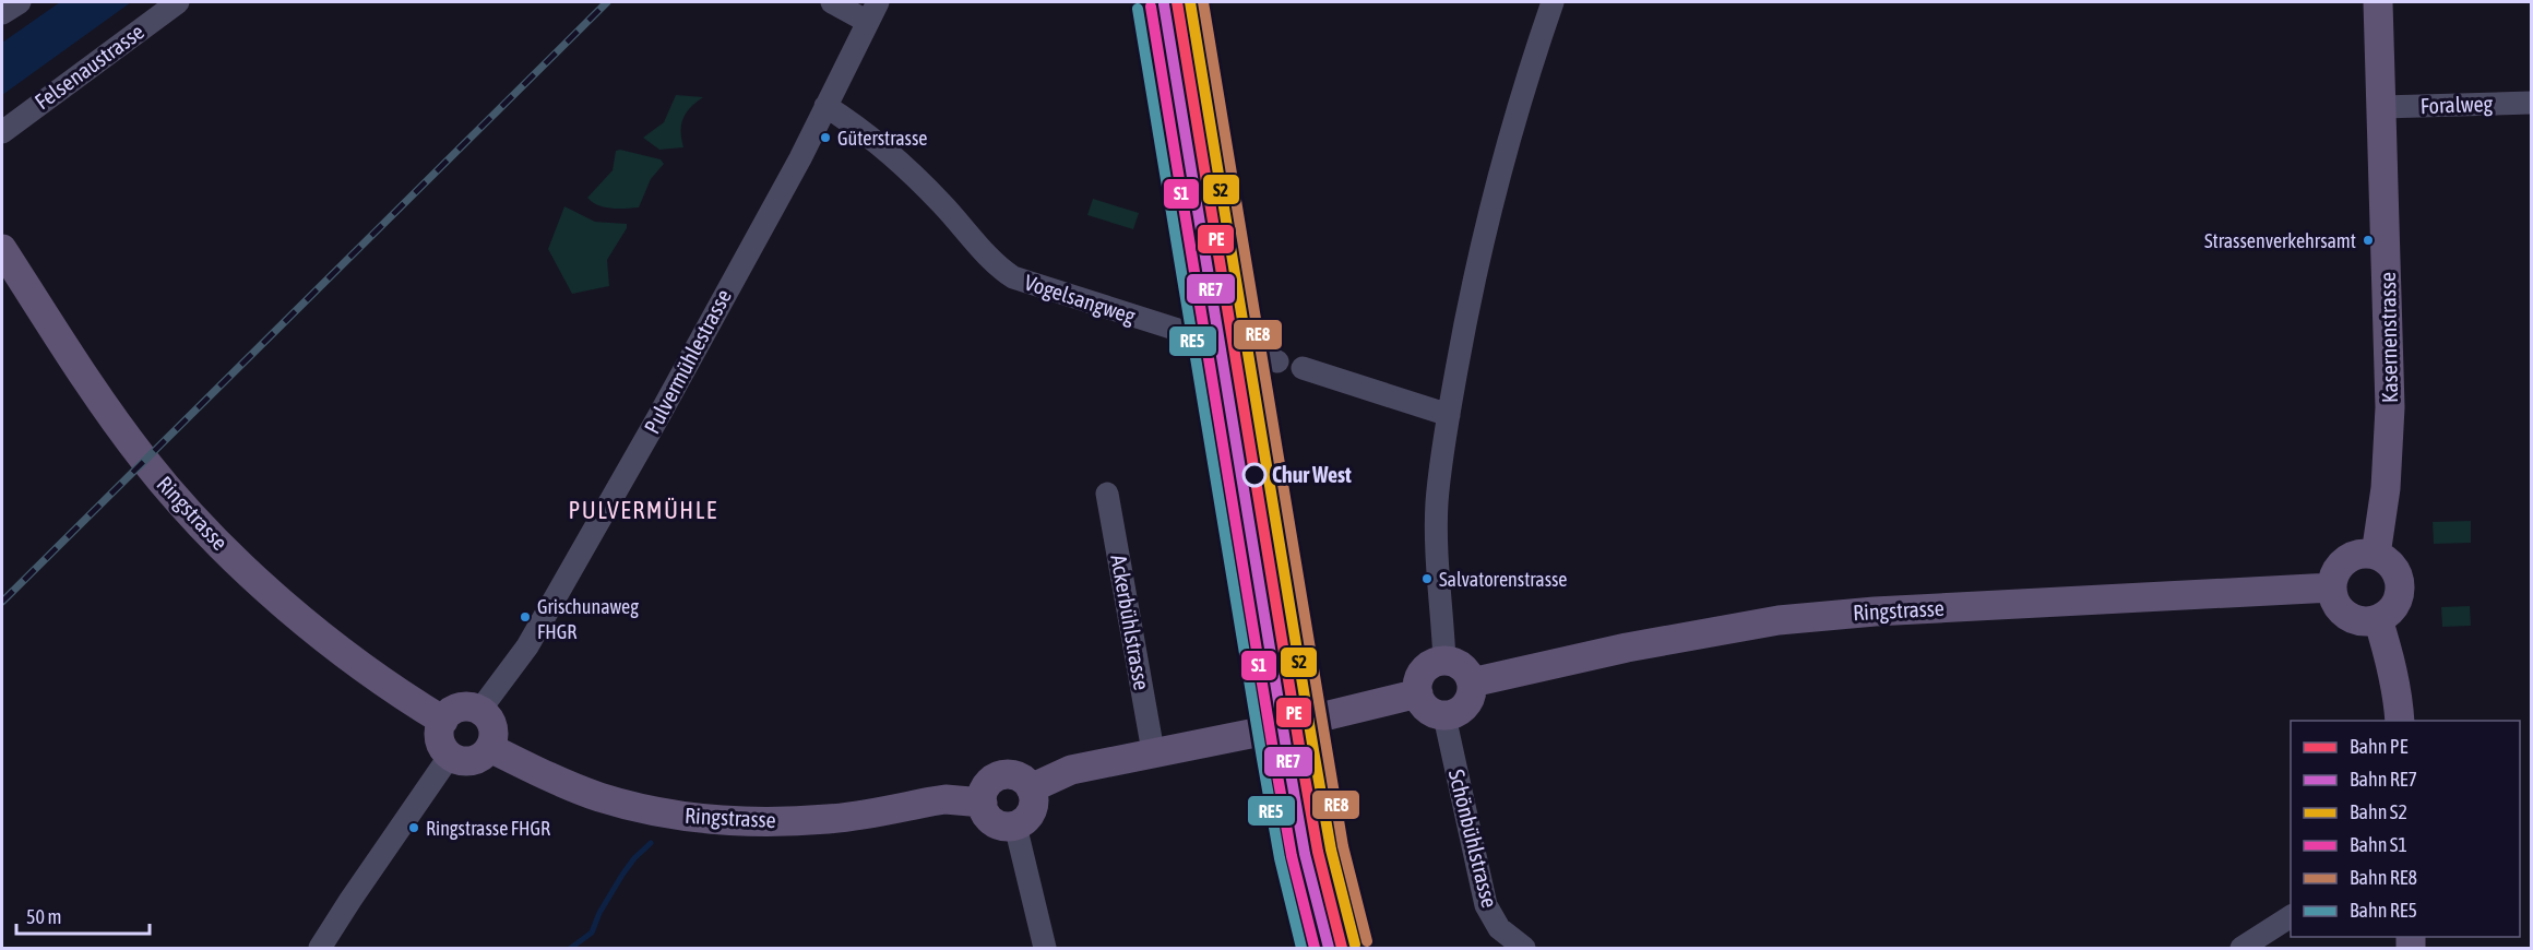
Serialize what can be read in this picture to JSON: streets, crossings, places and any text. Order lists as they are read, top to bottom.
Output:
{
  "streets": {
    "main road": ["Kasernenstrasse", "Ringstrasse"],
    "street": [
      "Felsenaustrasse",
      "Foralweg",
      "Vogelsangweg",
      "Pulvermühlestrasse",
      "Ackerbühlstrasse",
      "Schönbühlstrasse"
    ]
  },
  "crossings": [
    ["Foralweg", "Kasernenstrasse"],
    ["Vogelsangweg", "Pulvermühlestrasse"],
    ["Kasernenstrasse", "Ringstrasse"],
    ["Pulvermühlestrasse", "Ringstrasse"],
    ["Ringstrasse", "Schönbühlstrasse"]
  ],
  "districts": ["PULVERMÜHLE"],
  "places": [
    "Güterstrasse",
    "Strassenverkehrsamt",
    "Chur West",
    "Salvatorenstrasse",
    "Grischunaweg FHGR",
    "Ringstrasse FHGR"
  ],
  "lines": [
    "rail line PE",
    "rail line S2",
    "rail line RE8",
    "rail line RE7",
    "rail line S1",
    "rail line RE5"
  ],
  "legend": [
    "Bahn PE",
    "Bahn RE7",
    "Bahn S2",
    "Bahn S1",
    "Bahn RE8",
    "Bahn RE5"
  ],
  "scale_bar": "50 m"
}
